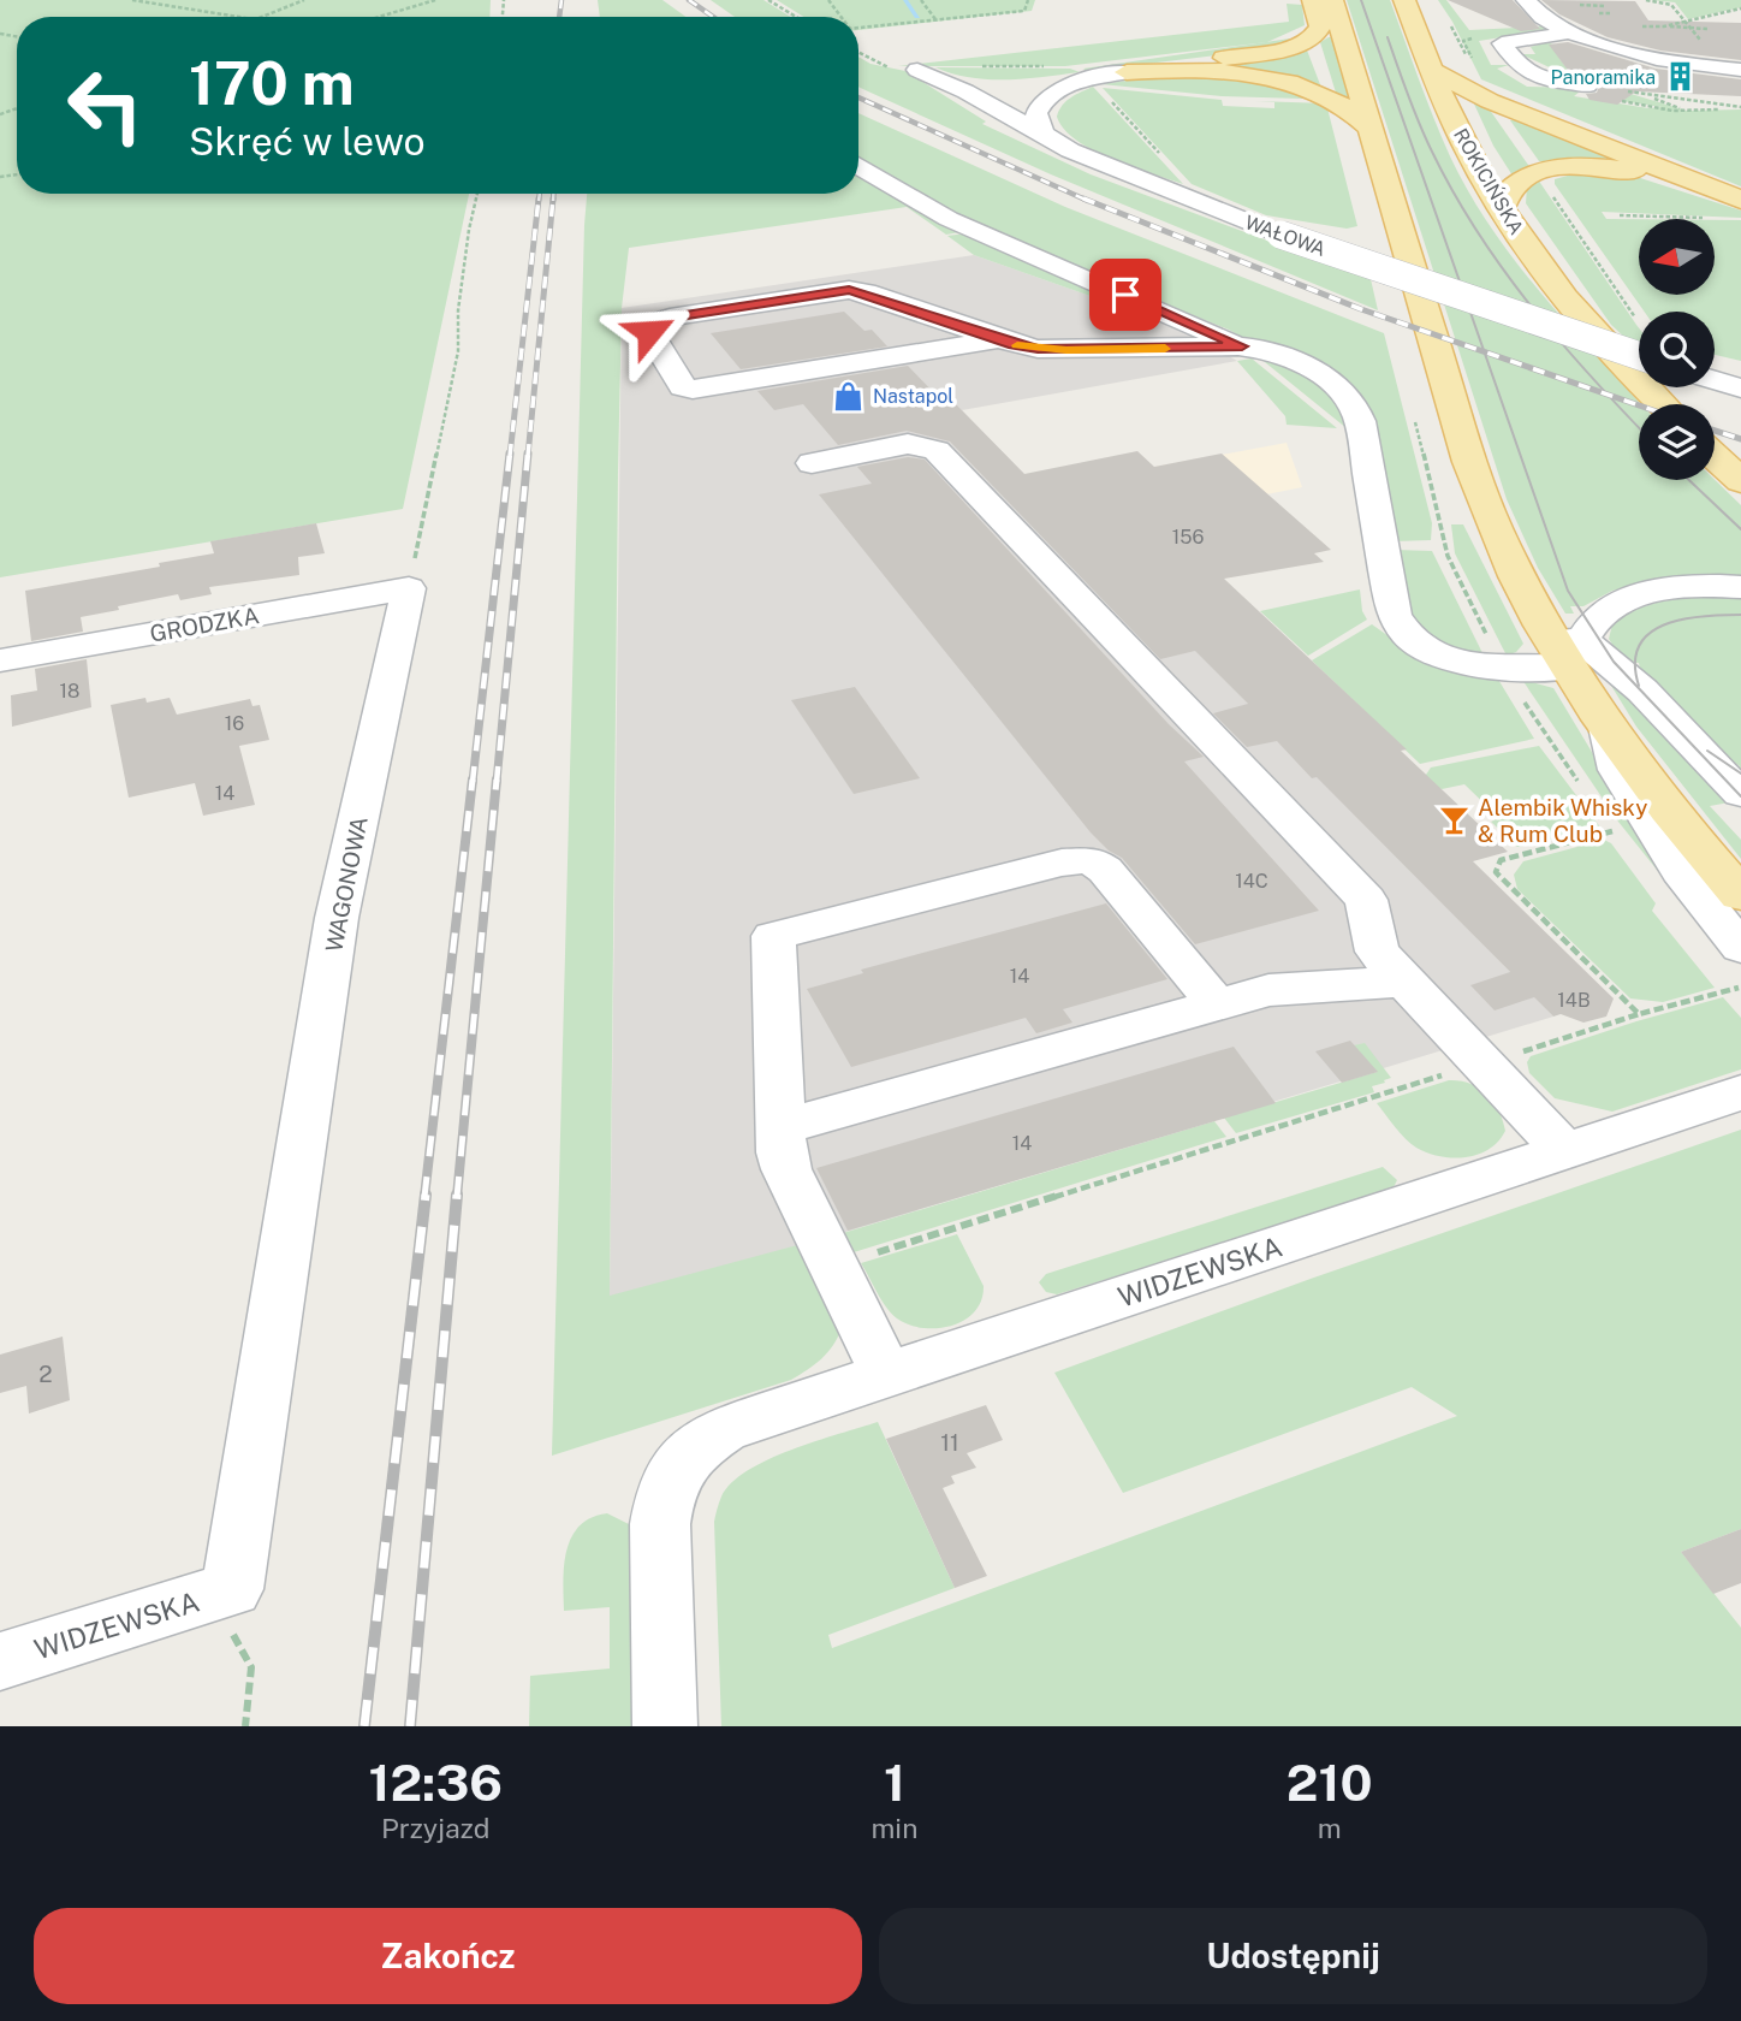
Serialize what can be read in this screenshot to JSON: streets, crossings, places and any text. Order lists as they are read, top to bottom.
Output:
{
  "streets": {
    "main road": ["ROKICIŃSKA"],
    "street": [
      "WAŁOWA",
      "GRODZKA",
      "WAGONOWA",
      "WIDZEWSKA"
    ]
  },
  "crossings": [
    ["GRODZKA", "WAGONOWA"],
    ["WAGONOWA", "WIDZEWSKA"]
  ],
  "places": {
    "building": ["Panoramika"],
    "shop": ["Nastapol"],
    "bar": ["Alembik Whisky & Rum Club"]
  },
  "house_numbers": [
    "156",
    "18",
    "16",
    "14",
    "14C",
    "14",
    "14B",
    "14",
    "2",
    "11"
  ],
  "north": "left",
  "page": {
    "turn": ["170 m", "Skręć w lewo"],
    "eta": [
      "12:36",
      "Przyjazd",
      "1",
      "min",
      "210",
      "m"
    ],
    "buttons": ["Zakończ", "Udostępnij"]
  }
}
